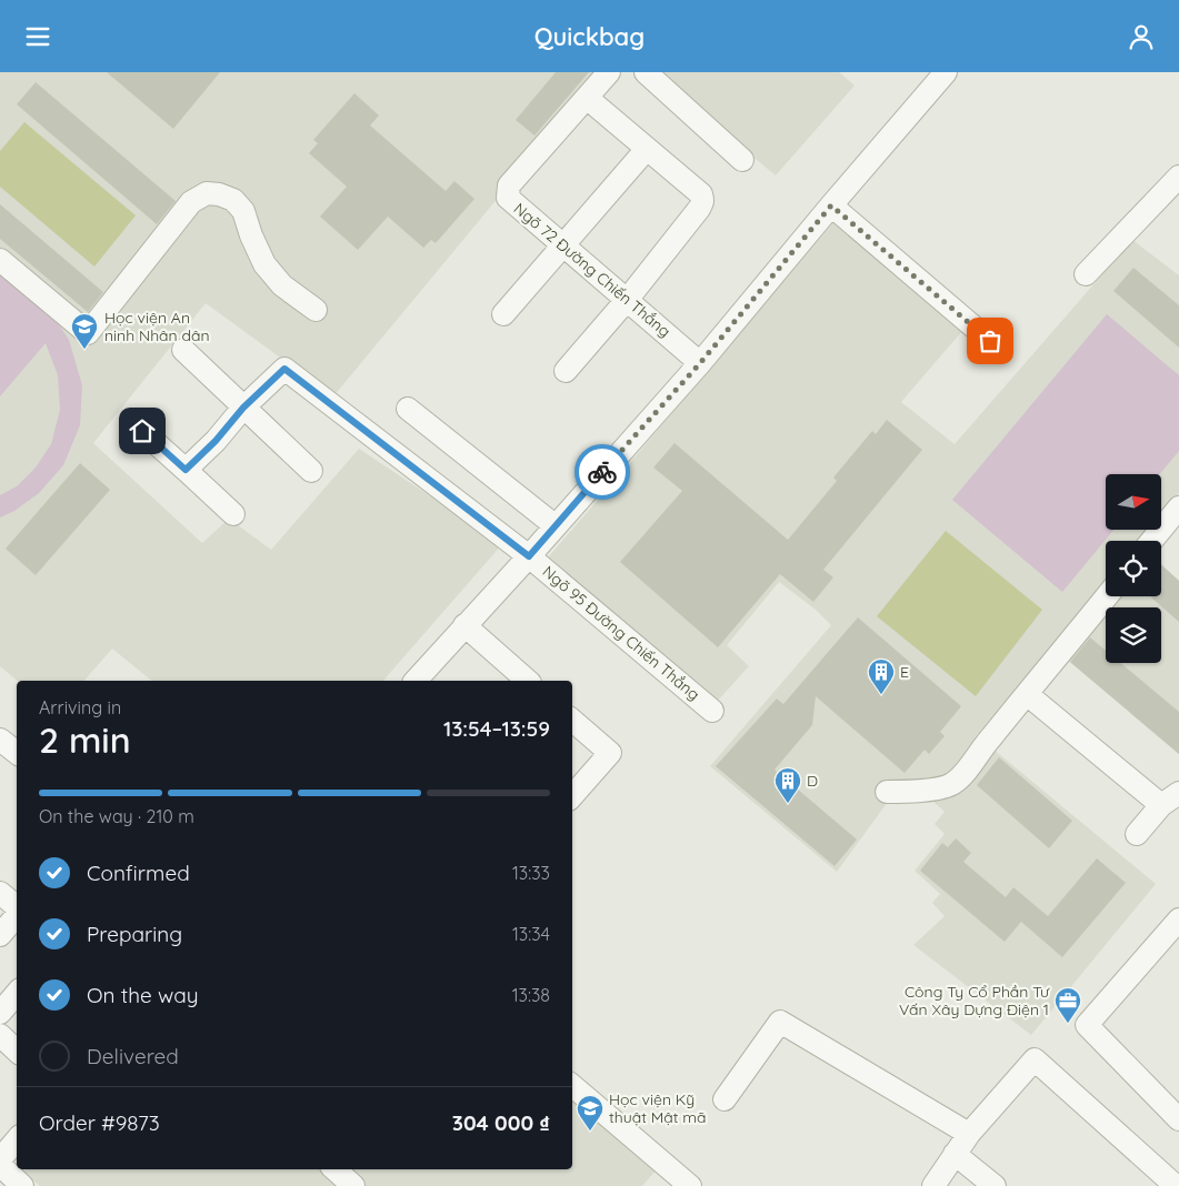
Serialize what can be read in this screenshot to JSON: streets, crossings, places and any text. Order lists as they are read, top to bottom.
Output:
{
  "streets": {
    "street": ["Ngõ 72 Đường Chiến Thắng", "Ngõ 95 Đường Chiến Thắng"]
  },
  "places": {
    "school or university": ["Học viện An ninh Nhân dân", "Học viện Kỹ thuật Mật mã"],
    "building": ["E", "D"],
    "office": ["Công Ty Cổ Phần Tư Vấn Xây Dựng Điện 1"]
  },
  "north": "right",
  "page": {
    "header": "Quickbag",
    "heading": ["2 min", "Arriving in", "13:54–13:59"],
    "panel": ["Order #9873", "304 000 ₫"],
    "bar": "On the way · 210 m",
    "list": [
      ["Confirmed", "13:33"],
      ["Preparing", "13:34"],
      ["On the way", "13:38"],
      "Delivered"
    ]
  }
}
